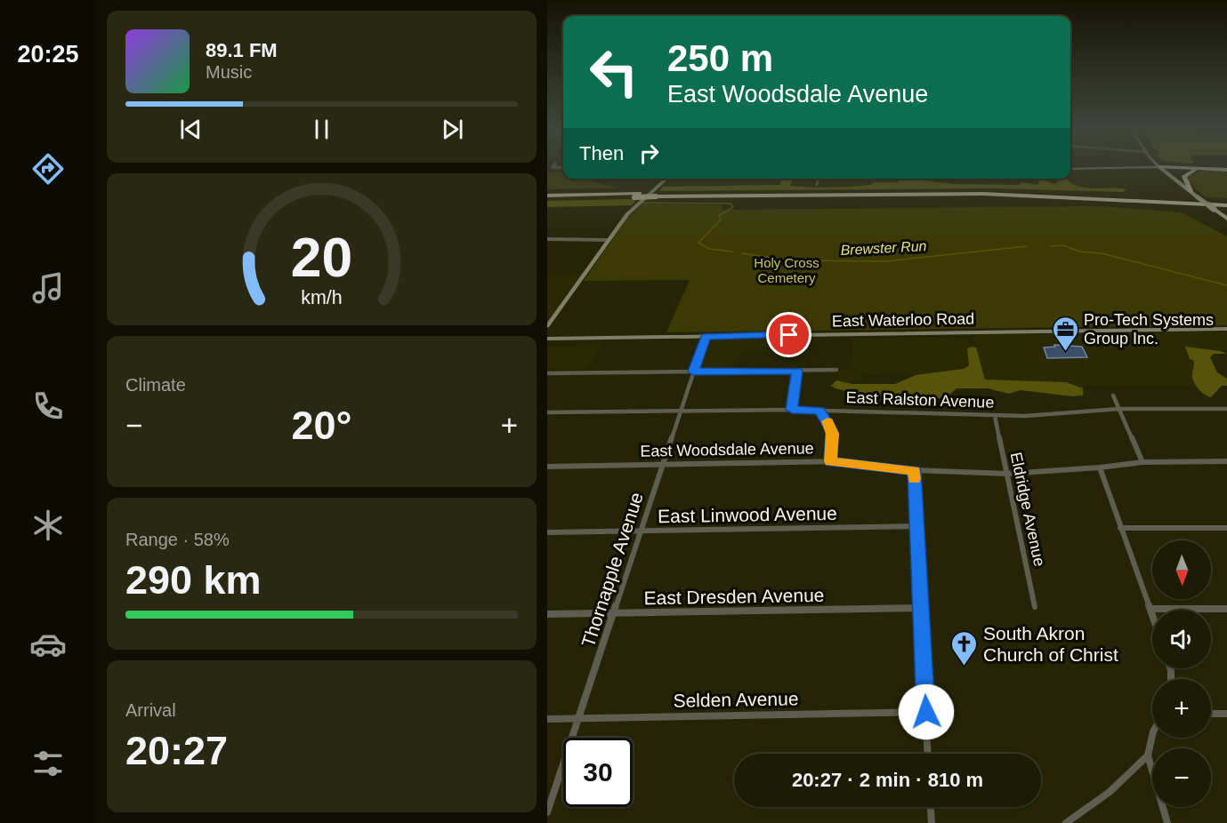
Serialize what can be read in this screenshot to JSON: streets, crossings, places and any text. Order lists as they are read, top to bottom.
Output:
{
  "streets": {
    "main road": ["East Waterloo Road"],
    "street": [
      "East Ralston Avenue",
      "East Woodsdale Avenue",
      "Eldridge Avenue",
      "East Linwood Avenue",
      "Thornapple Avenue",
      "East Dresden Avenue",
      "Selden Avenue"
    ]
  },
  "crossings": [
    ["East Waterloo Road", "Thornapple Avenue"],
    ["East Ralston Avenue", "Eldridge Avenue"],
    ["East Ralston Avenue", "Thornapple Avenue"],
    ["East Woodsdale Avenue", "Eldridge Avenue"],
    ["East Woodsdale Avenue", "Thornapple Avenue"],
    ["East Linwood Avenue", "Thornapple Avenue"],
    ["Thornapple Avenue", "East Dresden Avenue"],
    ["Thornapple Avenue", "Selden Avenue"]
  ],
  "water": ["Brewster Run"],
  "parks": ["Holy Cross Cemetery"],
  "places": {
    "office": ["Pro-Tech Systems Group Inc."],
    "church": ["South Akron Church of Christ"]
  },
  "north": "bottom",
  "page": {
    "tabs": "20:25",
    "turn": ["250 m", "East Woodsdale Avenue"],
    "song": ["89.1 FM", "Music"],
    "then": "Then",
    "tile": [
      "Climate",
      ["Range · 58%", "290 km"],
      ["Arrival", "20:27"]
    ],
    "heat": ["−", "20°", "+"],
    "map_buttons": ["+", "−"],
    "limit": "30",
    "trip": "20:27 · 2 min · 810 m",
    "gauge": ["20", "km/h"]
  }
}
